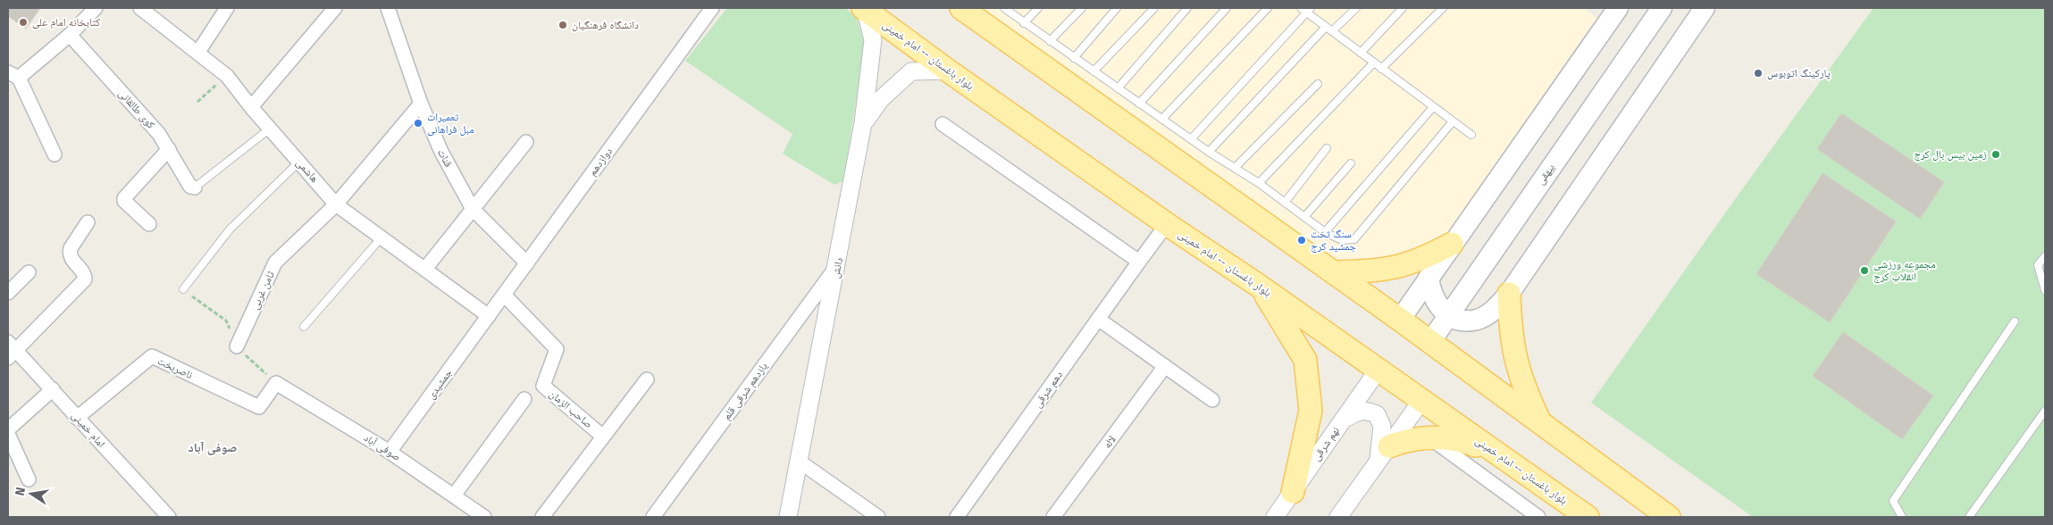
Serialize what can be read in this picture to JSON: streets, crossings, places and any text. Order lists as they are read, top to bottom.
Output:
{
  "streets": {
    "main road": ["بلوار باغستان -- امام خمینی", "بیهقی"],
    "street": [
      "کوی طالقانی",
      "قنات",
      "دوازدهم",
      "هاشمی",
      "دانش",
      "ثامن غربی",
      "ناصربخت",
      "جمشیدی",
      "دهم شرقی",
      "یازدهم شرقی قلم",
      "صاحب الزمان",
      "امام خمینی",
      "لاله",
      "نهم شرقی",
      "صوفی آباد"
    ]
  },
  "crossings": [
    ["بلوار باغستان -- امام خمینی", "دانش"],
    ["بلوار باغستان -- امام خمینی", "دهم شرقی"],
    ["بلوار باغستان -- امام خمینی", "نهم شرقی"],
    ["قنات", "دوازدهم"],
    ["قنات", "ثامن غربی"],
    ["دوازدهم", "هاشمی"],
    ["دوازدهم", "جمشیدی"],
    ["دوازدهم", "صاحب الزمان"],
    ["هاشمی", "ثامن غربی"],
    ["هاشمی", "جمشیدی"],
    ["دانش", "یازدهم شرقی قلم"],
    ["ناصربخت", "امام خمینی"],
    ["ناصربخت", "صوفی آباد"],
    ["جمشیدی", "صوفی آباد"]
  ],
  "districts": ["صوفی آباد"],
  "places": [
    "کتابخانه امام علی",
    "دانشگاه فرهنگیان",
    "پارکینگ اتوبوس",
    "تعمیرات مبل فراهانی",
    "زمین بیس بال کرج",
    "سنگ تخت جمشید کرج",
    "مجموعه ورزشی انقلاب کرج"
  ],
  "north": "left"
}
